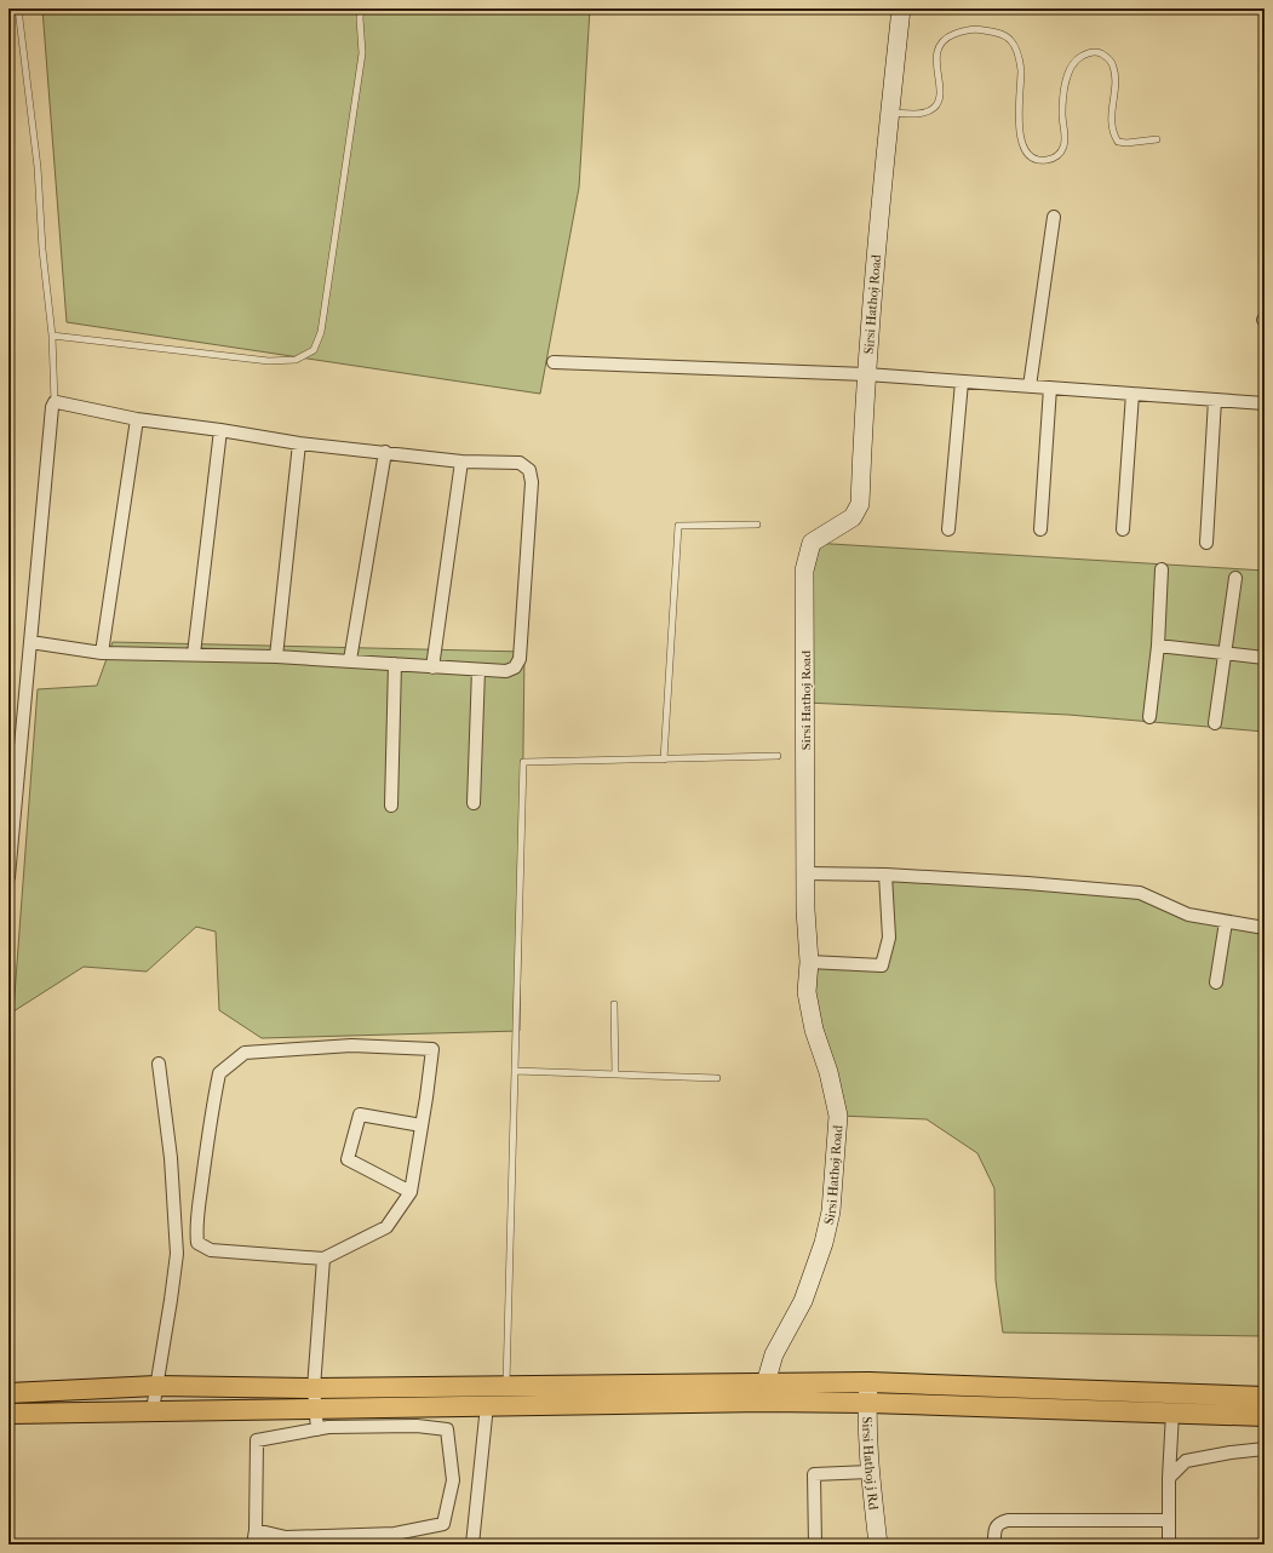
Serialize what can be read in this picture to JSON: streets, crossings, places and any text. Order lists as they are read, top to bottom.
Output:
{
  "streets": {
    "street": ["Sirsi Hathoj Road", "Sirsi Hathoj j Rd"]
  }
}
